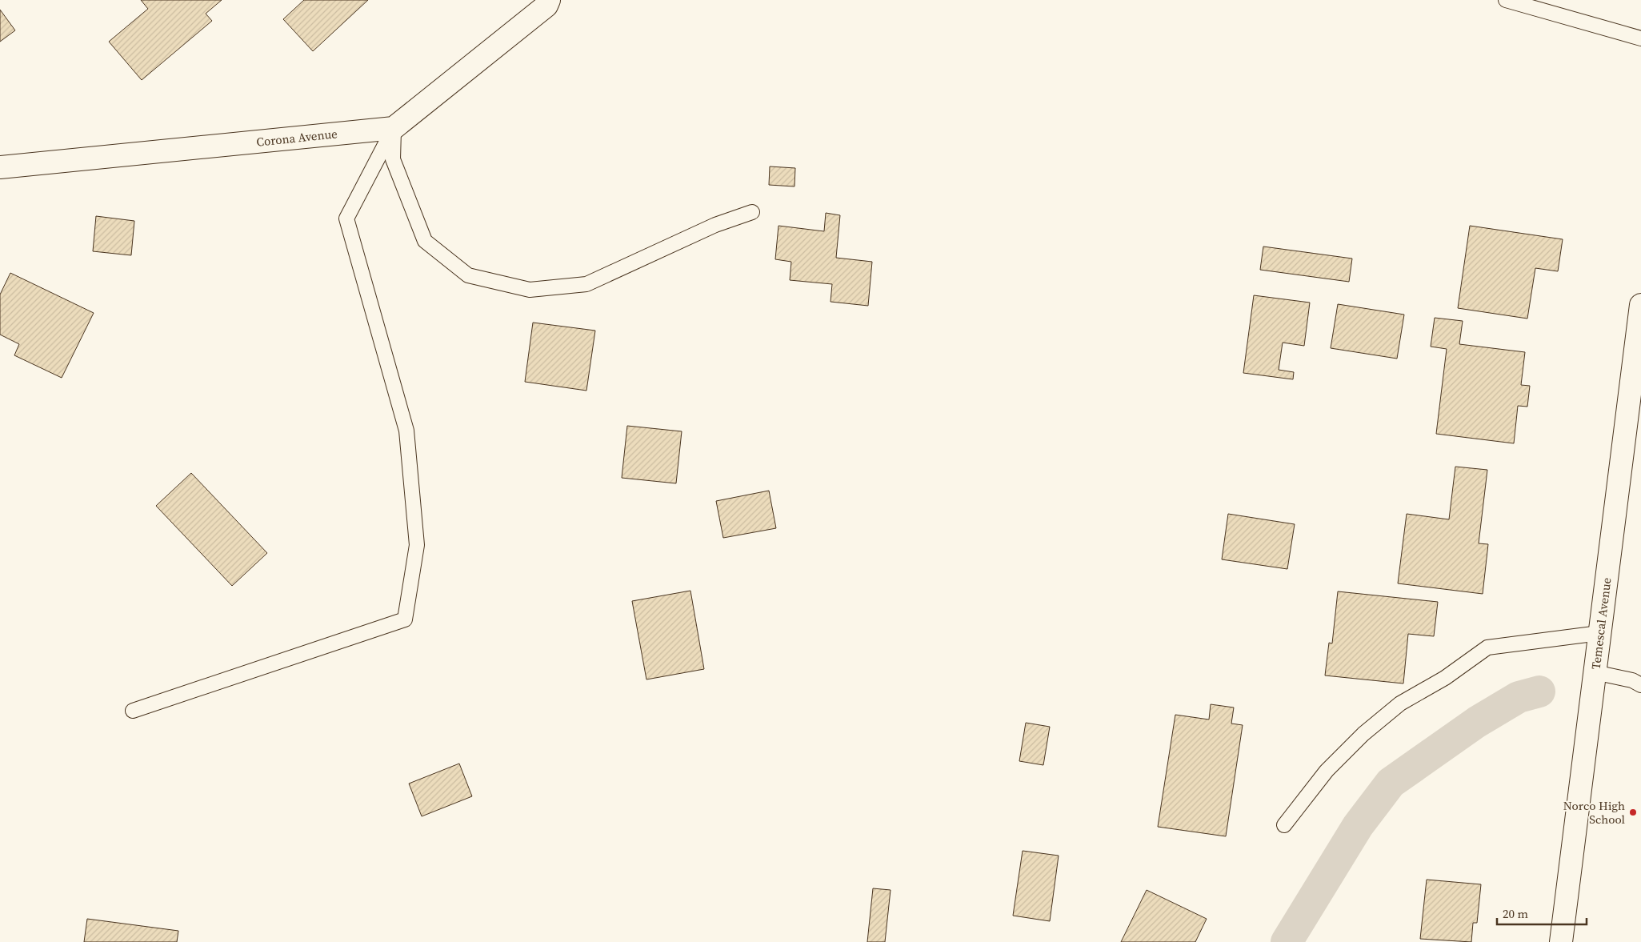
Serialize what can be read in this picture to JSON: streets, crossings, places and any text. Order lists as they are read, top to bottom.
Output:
{
  "streets": {
    "street": ["Corona Avenue", "Temescal Avenue"]
  },
  "places": ["Norco High School"],
  "scale_bar": "20 m"
}
